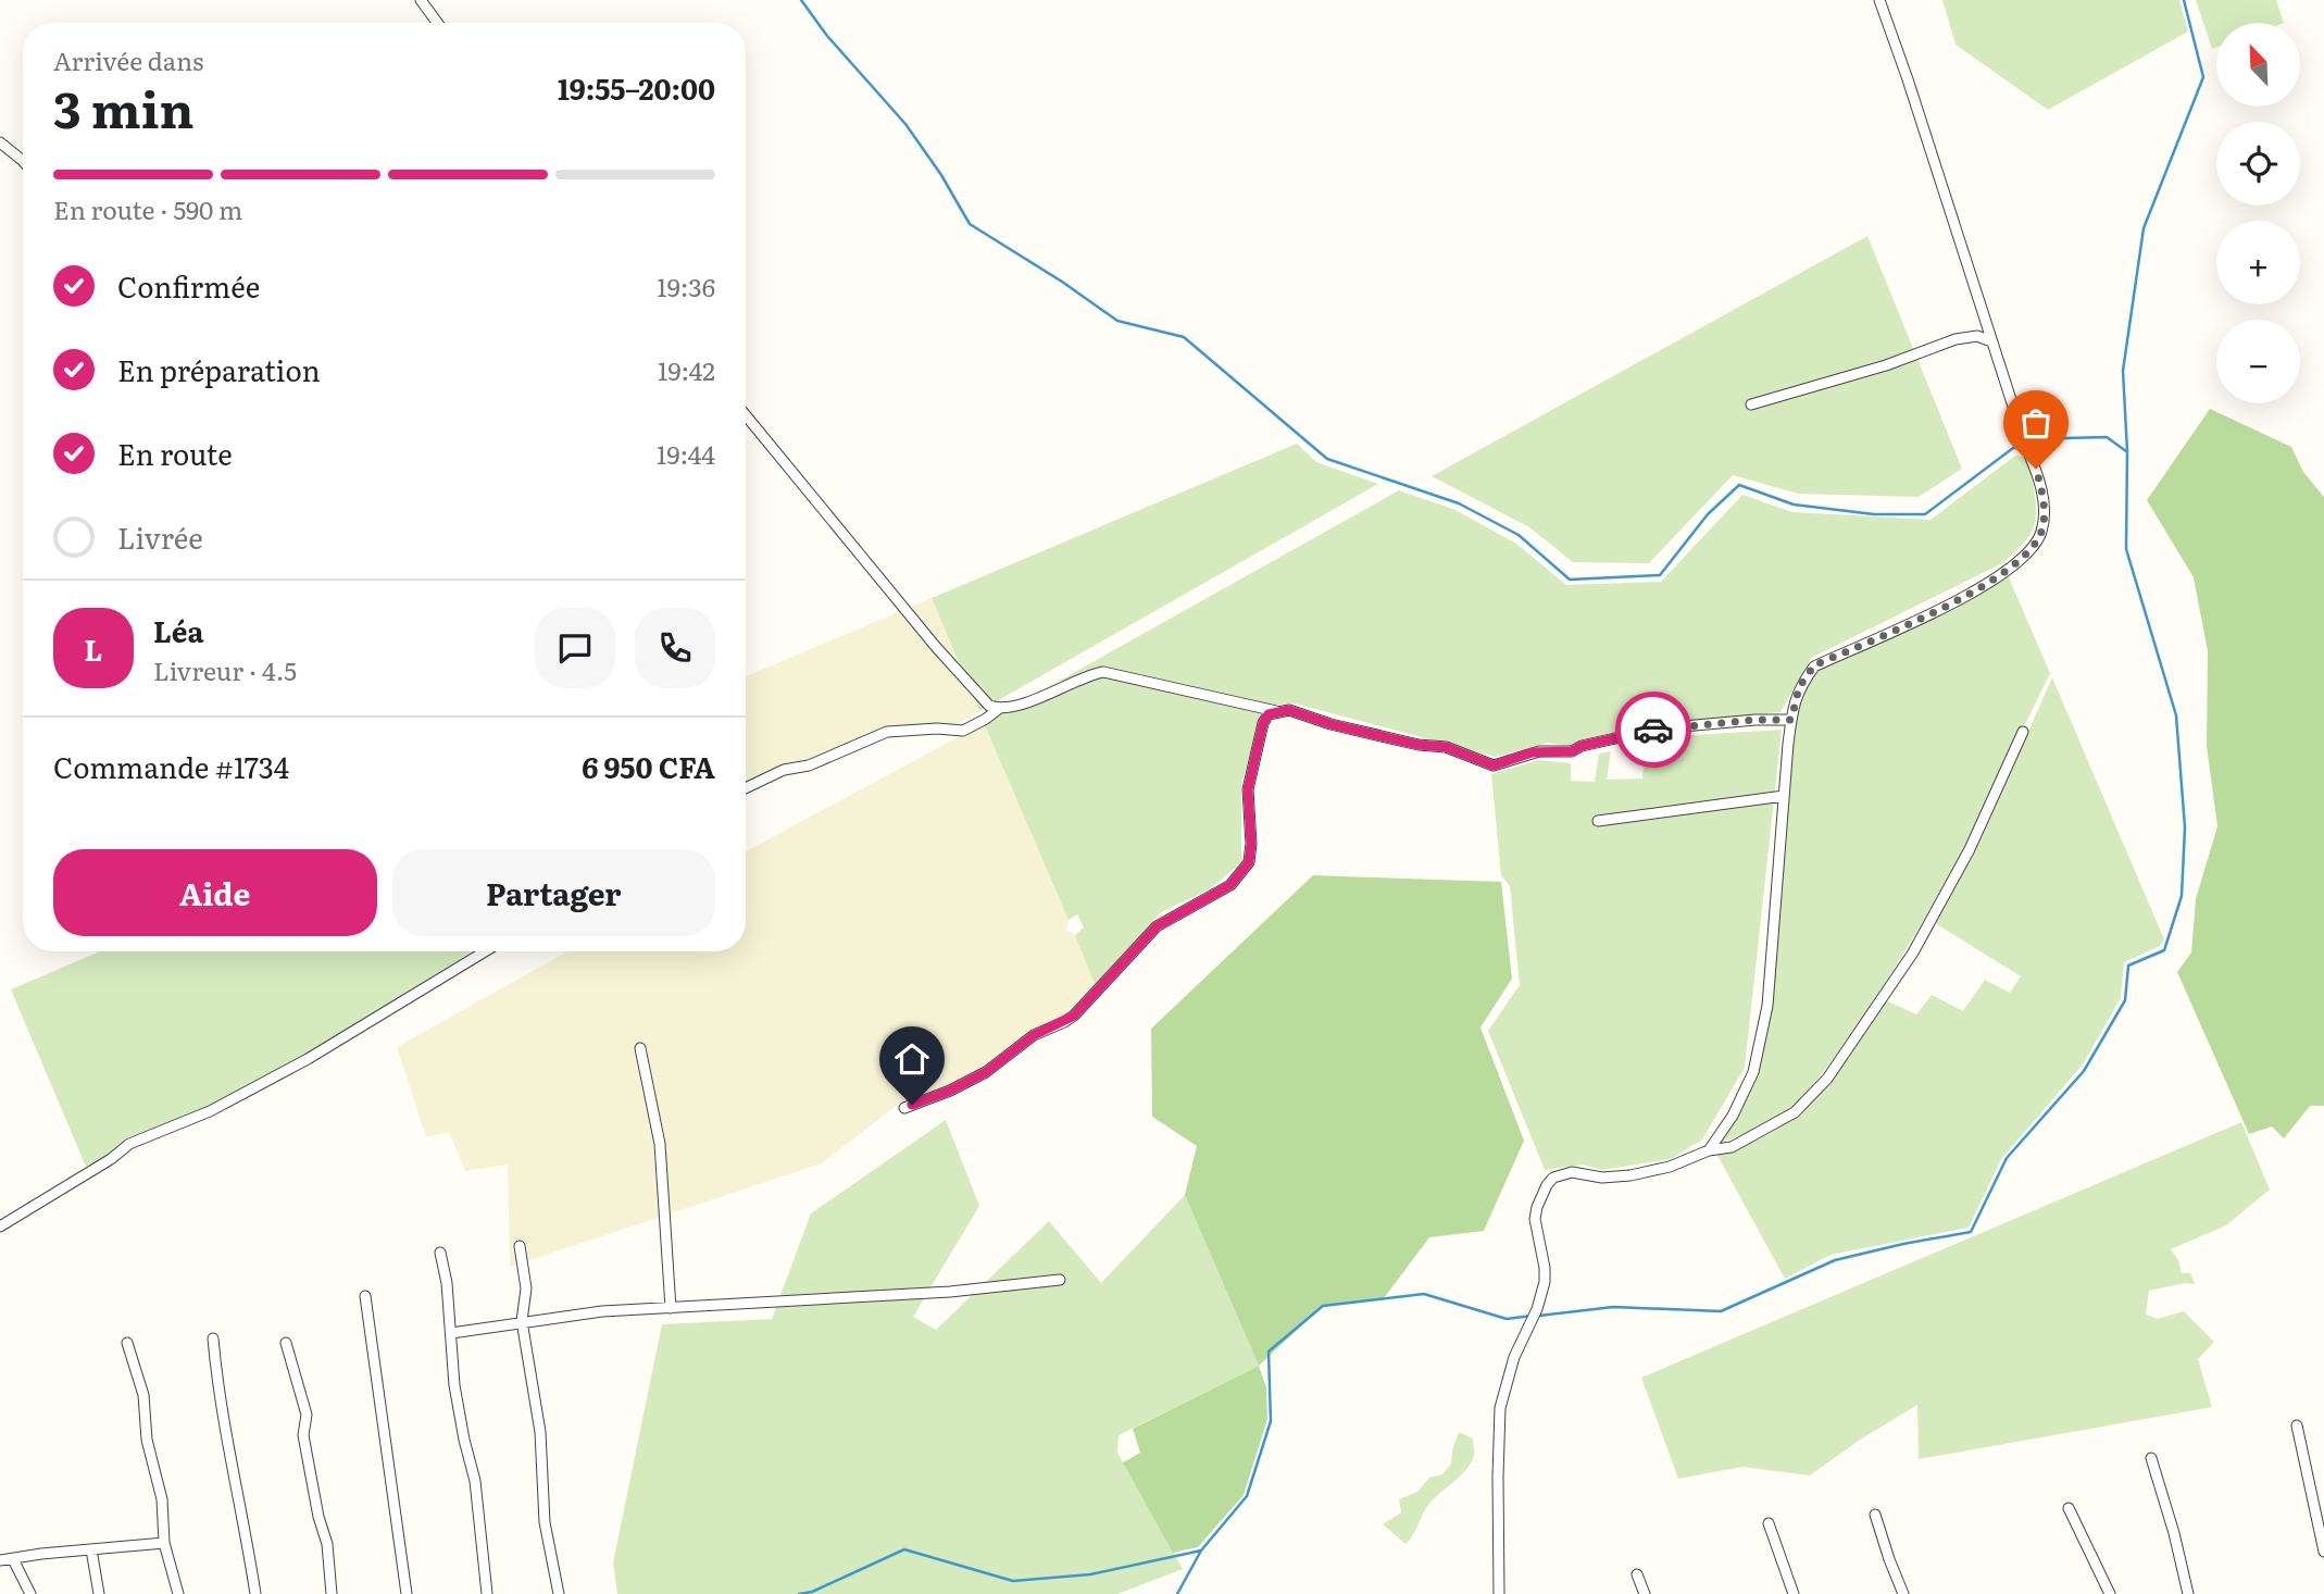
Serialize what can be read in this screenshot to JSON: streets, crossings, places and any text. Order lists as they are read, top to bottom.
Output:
{
  "north": "top left",
  "page": {
    "map_buttons": ["+", "−"],
    "heading": ["3 min", "Arrivée dans", "19:55–20:00"],
    "panel": [
      "Léa",
      "Livreur · 4.5",
      "Commande #1734",
      "6 950 CFA"
    ],
    "bar": "En route · 590 m",
    "list": [
      ["Confirmée", "19:36"],
      ["En préparation", "19:42"],
      ["En route", "19:44"],
      "Livrée"
    ],
    "round": "L",
    "buttons": ["Aide", "Partager"]
  }
}
